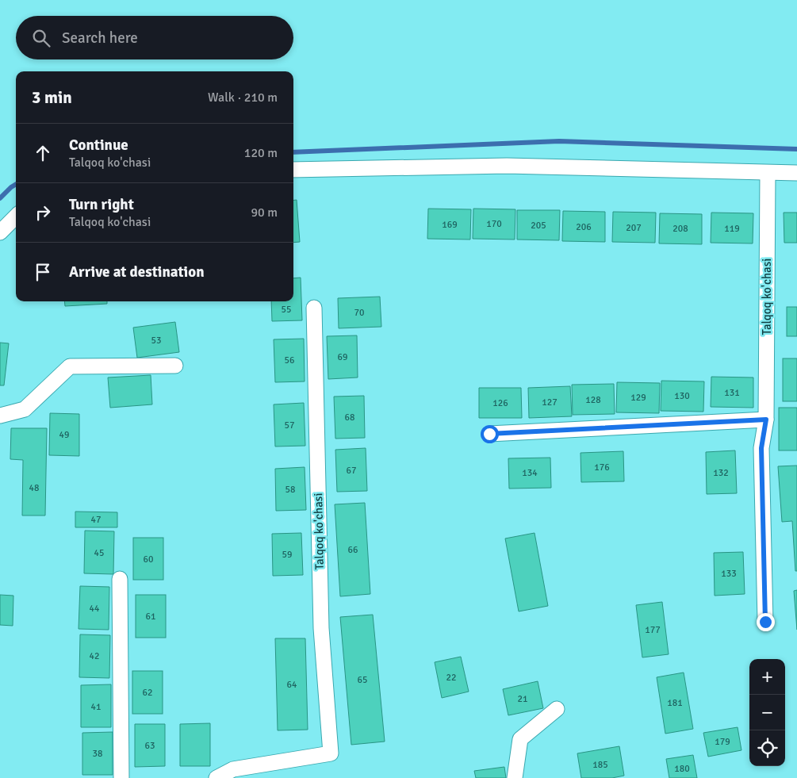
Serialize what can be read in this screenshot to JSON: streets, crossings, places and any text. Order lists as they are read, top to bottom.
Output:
{
  "streets": {
    "street": ["Talqoq ko'chasi"]
  },
  "house_numbers": [
    "170",
    "169",
    "205",
    "206",
    "207",
    "208",
    "119",
    "55",
    "70",
    "53",
    "69",
    "56",
    "131",
    "130",
    "129",
    "128",
    "127",
    "126",
    "68",
    "57",
    "49",
    "176",
    "67",
    "134",
    "132",
    "48",
    "58",
    "47",
    "66",
    "45",
    "59",
    "60",
    "133",
    "44",
    "61",
    "177",
    "42",
    "22",
    "65",
    "64",
    "62",
    "21",
    "181",
    "41",
    "179",
    "63",
    "38",
    "185",
    "180"
  ],
  "page": {
    "search": "Search here",
    "heading": ["3 min", "Walk · 210 m"],
    "list": [
      ["Continue", "Talqoq ko'chasi", "120 m"],
      ["Turn right", "Talqoq ko'chasi", "90 m"],
      "Arrive at destination"
    ],
    "map_buttons": ["+", "−"]
  }
}
